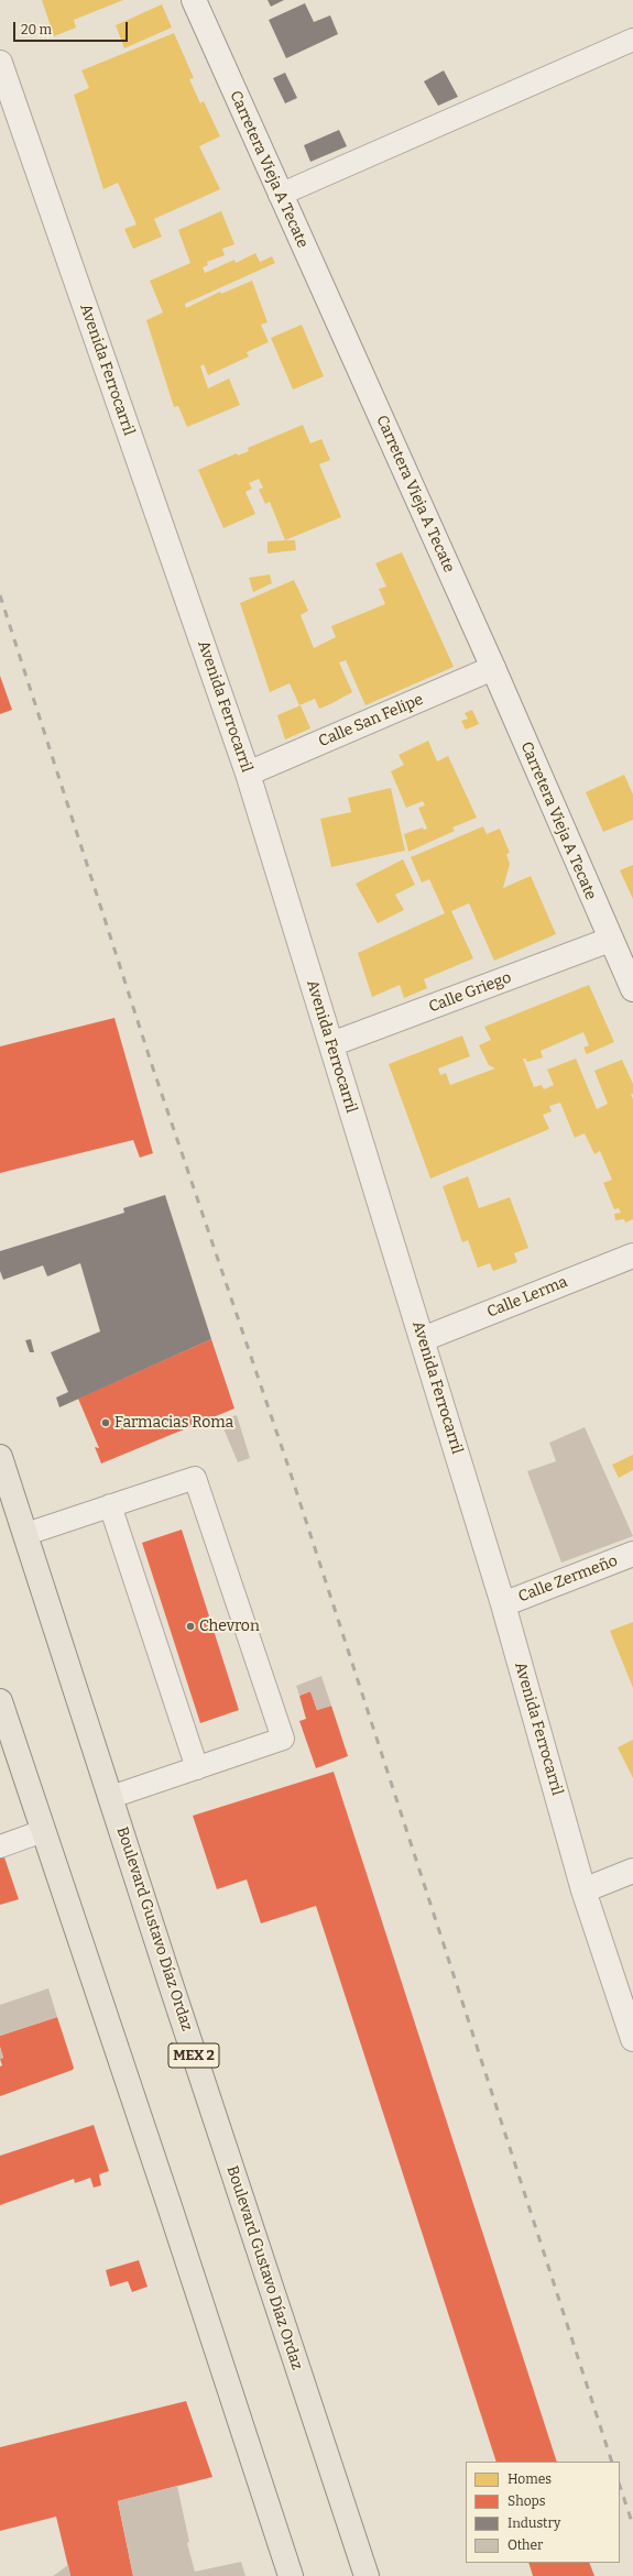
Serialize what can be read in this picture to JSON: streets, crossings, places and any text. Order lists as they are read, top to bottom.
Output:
{
  "streets": {
    "main road": ["Boulevard Gustavo Díaz Ordaz", "MEX 2"],
    "street": [
      "Carretera Vieja A Tecate",
      "Avenida Ferrocarril",
      "Calle San Felipe",
      "Calle Griego",
      "Calle Lerma",
      "Calle Zermeño"
    ]
  },
  "crossings": [
    ["Carretera Vieja A Tecate", "Calle San Felipe"],
    ["Carretera Vieja A Tecate", "Calle Griego"],
    ["Avenida Ferrocarril", "Calle San Felipe"],
    ["Avenida Ferrocarril", "Calle Griego"],
    ["Avenida Ferrocarril", "Calle Lerma"],
    ["Avenida Ferrocarril", "Calle Zermeño"]
  ],
  "places": ["Farmacias Roma", "Chevron"],
  "legend": [
    "Homes",
    "Shops",
    "Industry",
    "Other"
  ],
  "scale_bar": "20 m"
}
